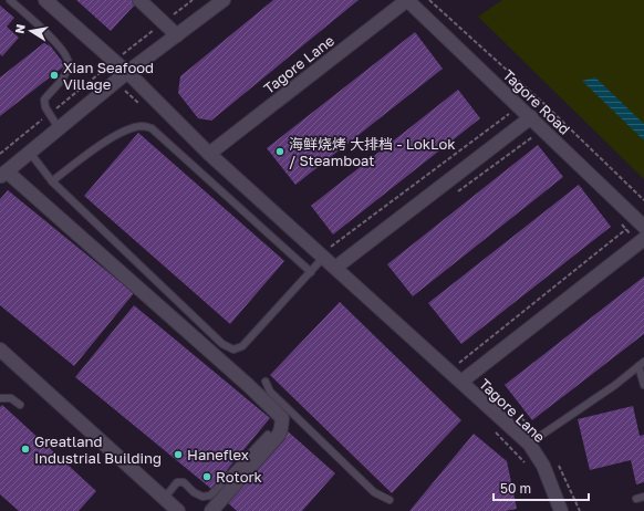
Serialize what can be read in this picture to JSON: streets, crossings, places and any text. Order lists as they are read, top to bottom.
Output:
{
  "streets": {
    "street": ["Tagore Lane", "Tagore Road"]
  },
  "crossings": [
    ["Tagore Lane", "Tagore Road"]
  ],
  "places": [
    "Xian Seafood Village",
    "海鲜烧烤 大排档 - LokLok / Steamboat",
    "Greatland Industrial Building",
    "Haneflex",
    "Rotork"
  ],
  "scale_bar": "50 m",
  "north": "left"
}
